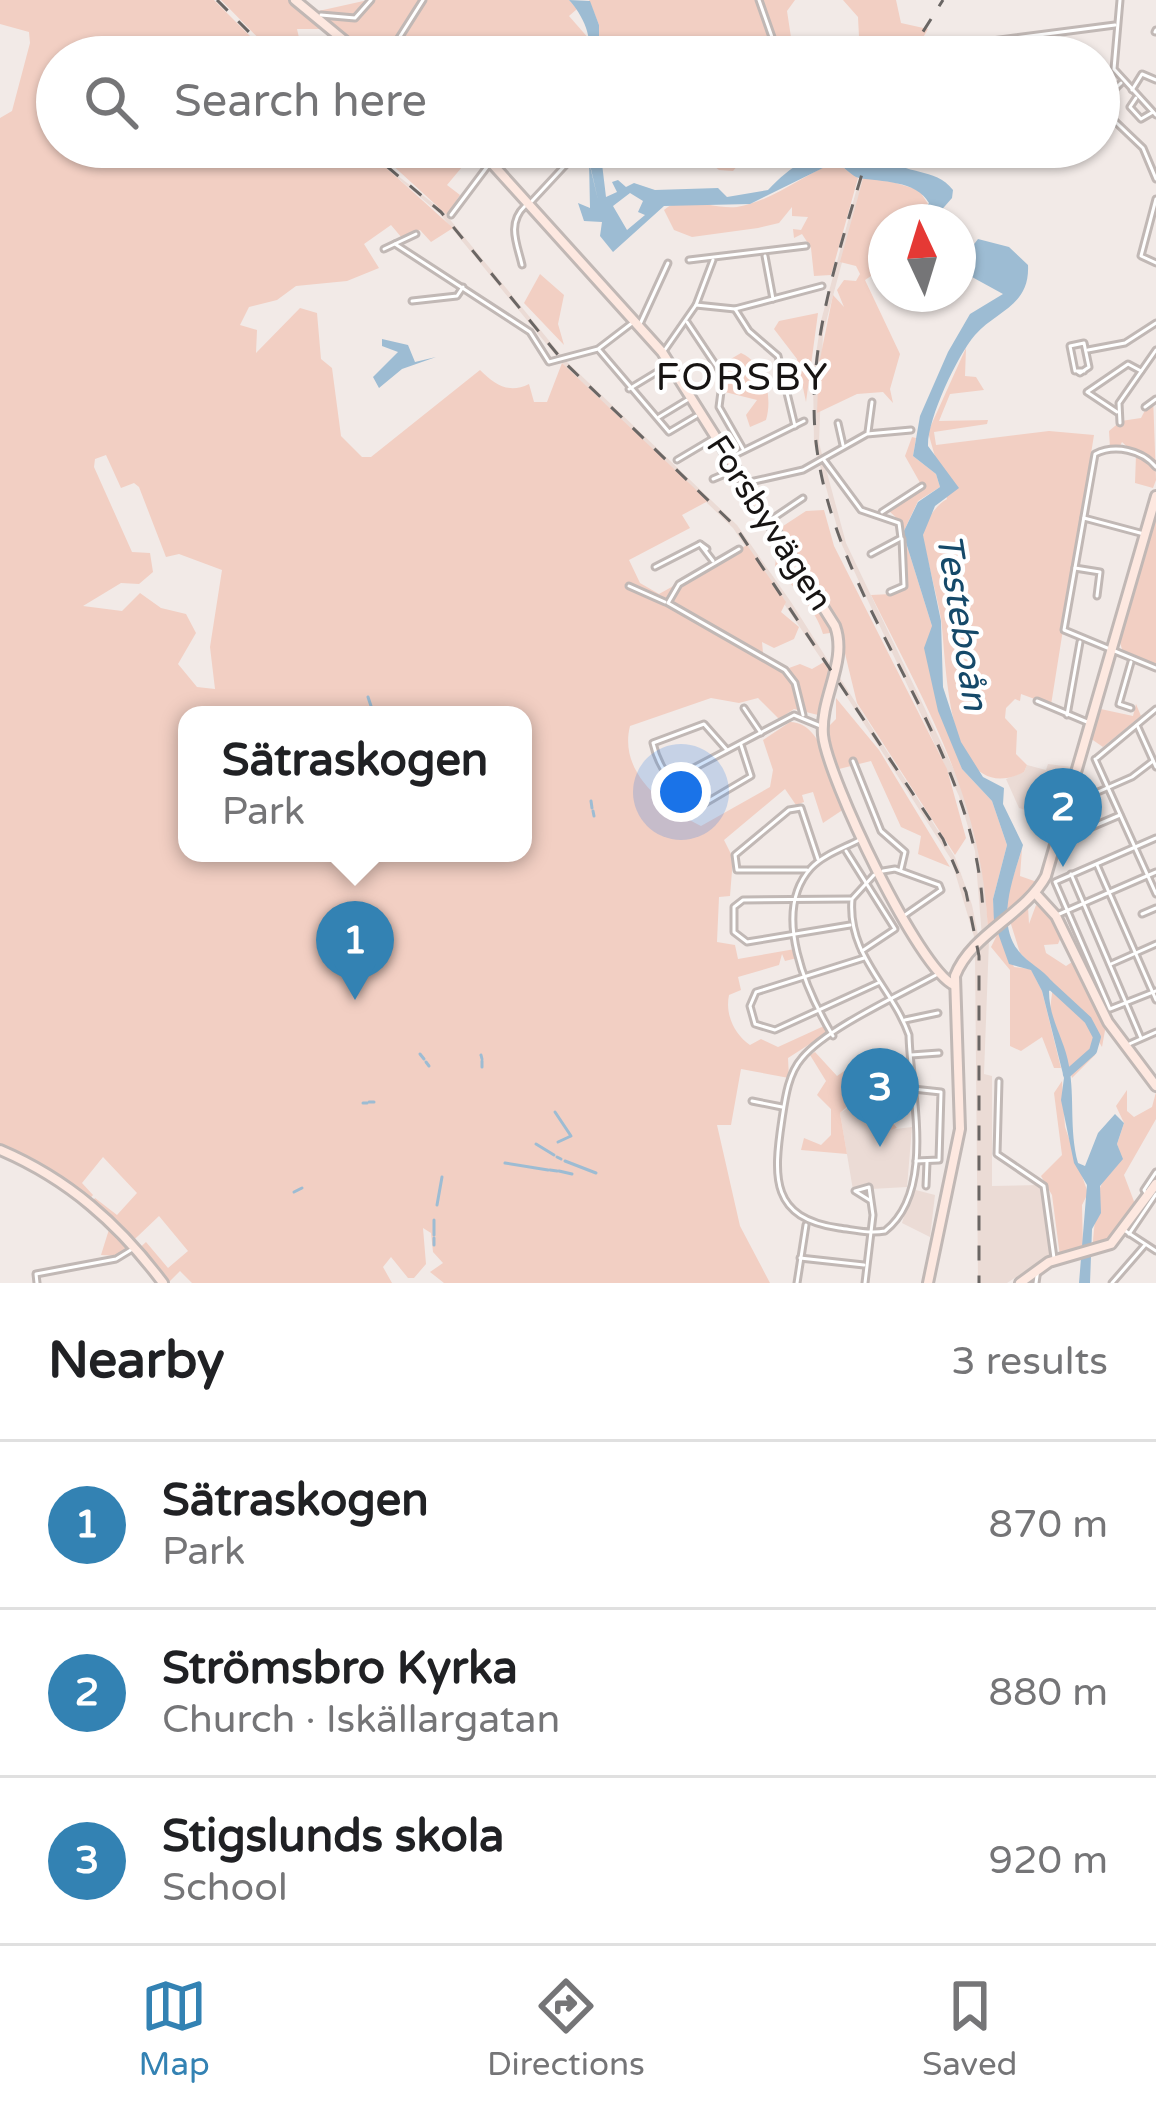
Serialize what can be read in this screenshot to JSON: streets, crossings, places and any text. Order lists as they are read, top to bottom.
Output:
{
  "streets": {
    "street": ["Forsbyvägen"]
  },
  "districts": ["FORSBY"],
  "water": ["Testeboån"],
  "north": "top",
  "page": {
    "search": "Search here",
    "popup": ["Sätraskogen", "Park"],
    "pins": ["2", "1", "3"],
    "heading": ["Nearby", "3 results"],
    "list": [
      {
        "mark": "1",
        "name": "Sätraskogen",
        "note": "Park",
        "value": "870 m"
      },
      {
        "mark": "2",
        "name": "Strömsbro Kyrka",
        "note": "Church · Iskällargatan",
        "value": "880 m"
      },
      {
        "mark": "3",
        "name": "Stigslunds skola",
        "note": "School",
        "value": "920 m"
      }
    ],
    "nav": ["Map", "Directions", "Saved"]
  }
}
